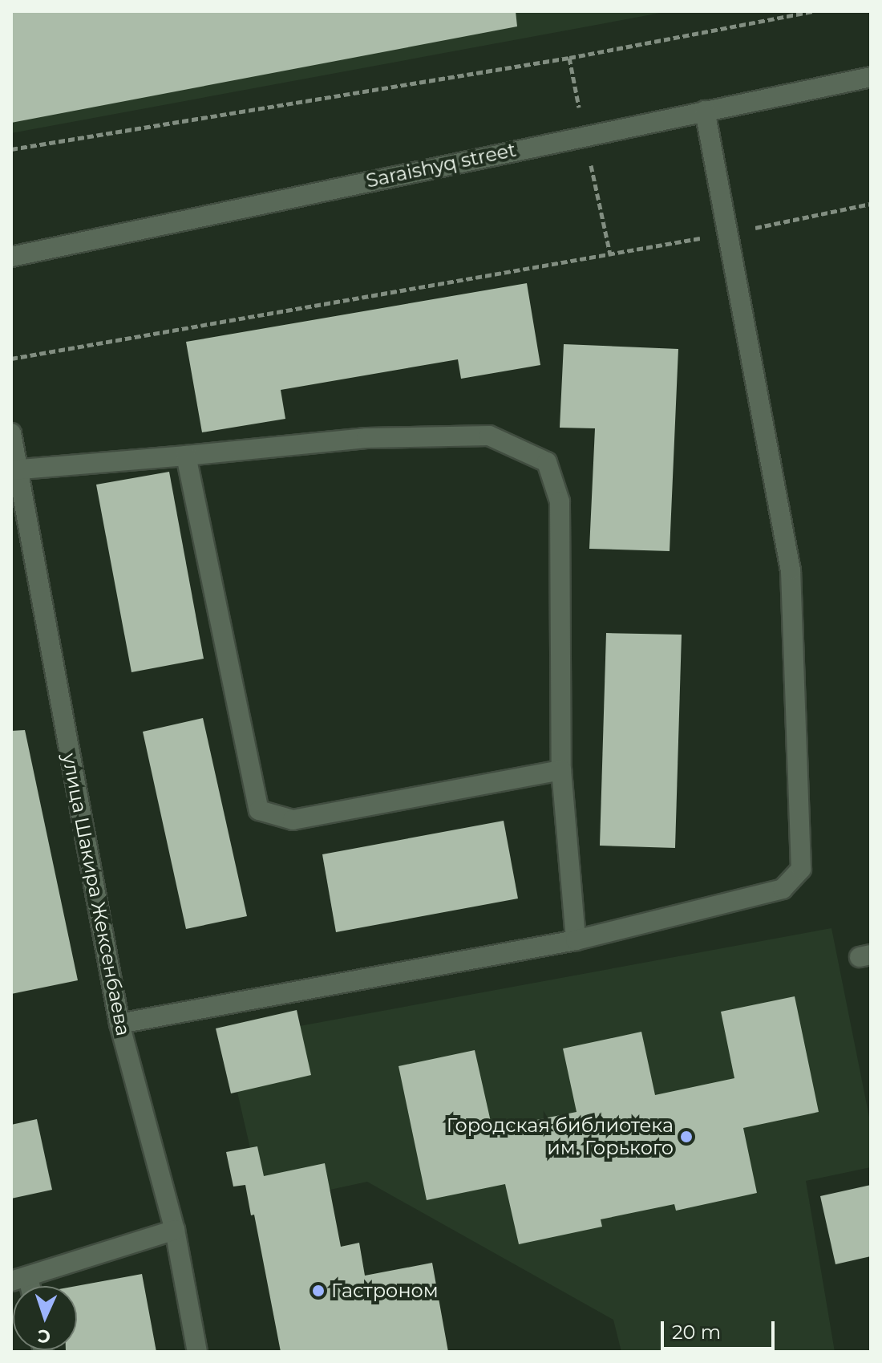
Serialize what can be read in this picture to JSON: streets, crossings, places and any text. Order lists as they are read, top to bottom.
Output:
{
  "streets": {
    "street": ["Saraishyq street", "улица Шакира Жексенбаева"]
  },
  "places": ["Городская библиотека им. Горького", "Гастроном"],
  "scale_bar": "20 m",
  "north": "bottom"
}
